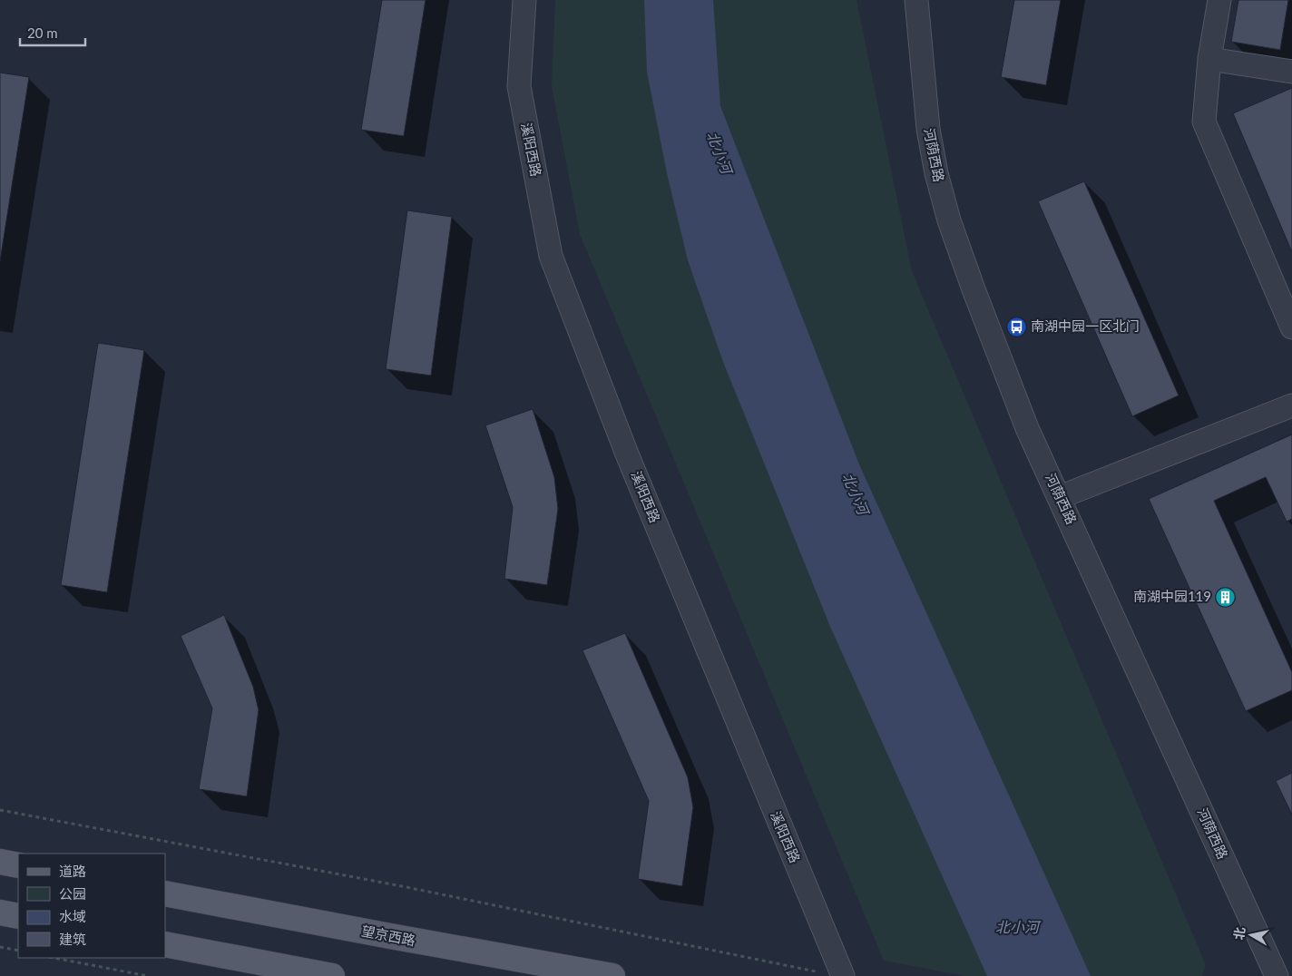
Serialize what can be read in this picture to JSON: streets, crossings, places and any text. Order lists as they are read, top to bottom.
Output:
{
  "streets": {
    "main road": ["望京西路"],
    "street": ["溪阳西路", "河荫西路"]
  },
  "water": ["北小河"],
  "places": {
    "bus stop": ["南湖中园一区北门"],
    "building": ["南湖中园119"]
  },
  "legend": [
    "道路",
    "公园",
    "水域",
    "建筑"
  ],
  "scale_bar": "20 m",
  "north": "left"
}
